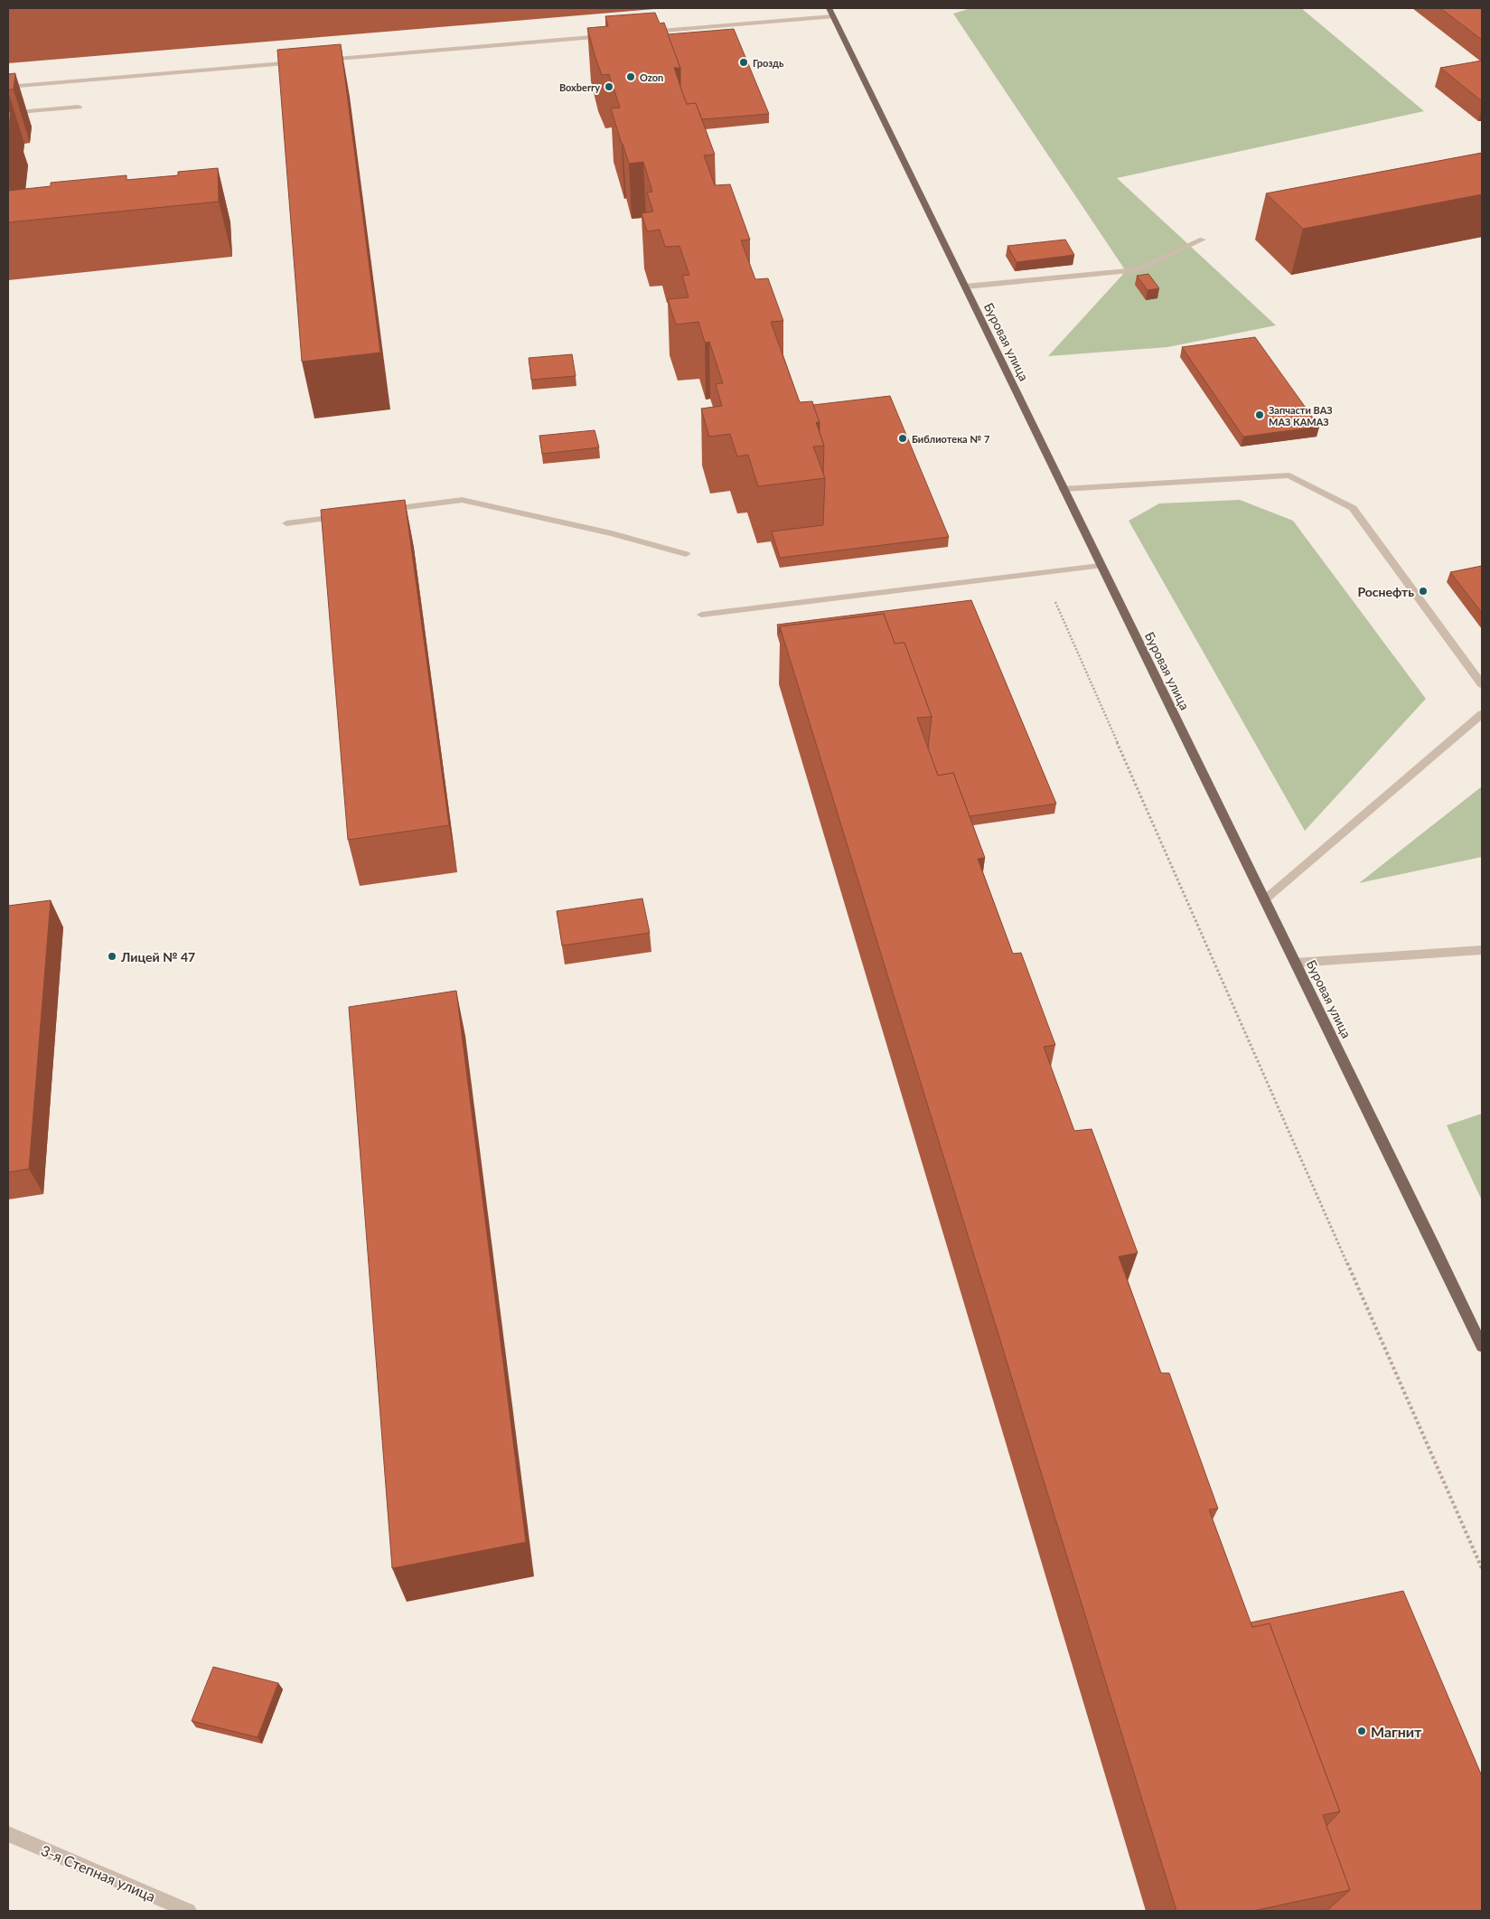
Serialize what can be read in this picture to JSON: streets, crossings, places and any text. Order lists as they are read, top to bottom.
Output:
{
  "streets": {
    "main road": ["Буровая улица"],
    "street": ["3-я Степная улица"]
  },
  "places": [
    "Гроздь",
    "Ozon",
    "Boxberry",
    "Запчасти ВАЗ МАЗ КАМАЗ",
    "Библиотека № 7",
    "Роснефть",
    "Лицей № 47",
    "Магнит"
  ]
}
